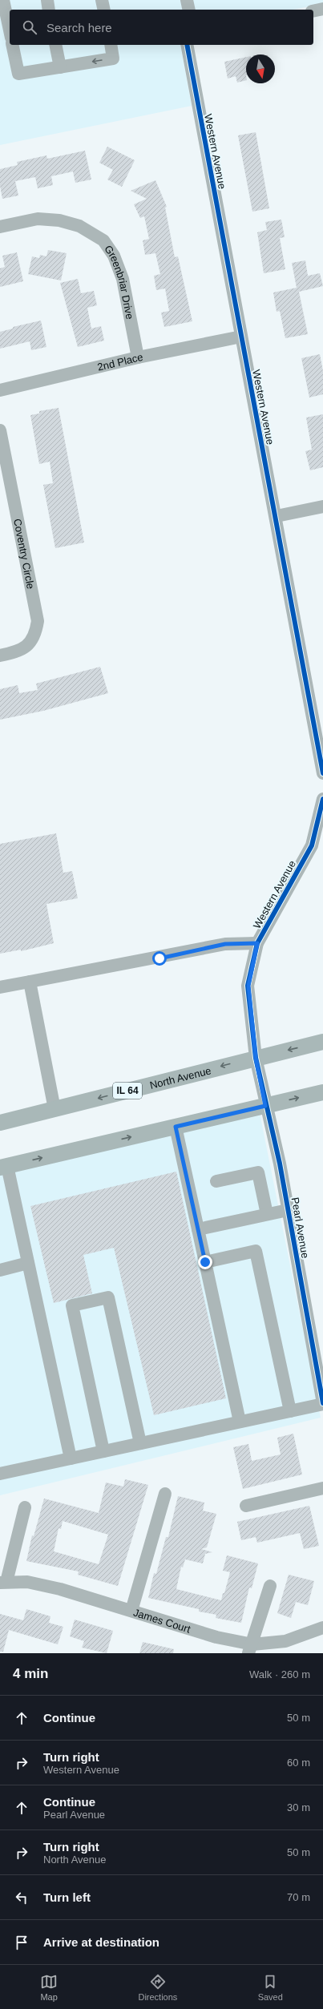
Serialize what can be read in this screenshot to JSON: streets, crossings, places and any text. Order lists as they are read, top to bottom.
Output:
{
  "streets": {
    "main road": ["North Avenue", "IL 64"],
    "street": [
      "Western Avenue",
      "Greenbriar Drive",
      "2nd Place",
      "Coventry Circle",
      "Pearl Avenue",
      "James Court"
    ]
  },
  "crossings": [
    ["Western Avenue", "2nd Place"],
    ["Western Avenue", "North Avenue"],
    ["Western Avenue", "Pearl Avenue"],
    ["Greenbriar Drive", "2nd Place"],
    ["North Avenue", "Pearl Avenue"]
  ],
  "north": "bottom",
  "page": {
    "search": "Search here",
    "heading": ["4 min", "Walk · 260 m"],
    "list": [
      ["Continue", "50 m"],
      ["Turn right", "Western Avenue", "60 m"],
      ["Continue", "Pearl Avenue", "30 m"],
      ["Turn right", "North Avenue", "50 m"],
      ["Turn left", "70 m"],
      "Arrive at destination"
    ],
    "nav": ["Map", "Directions", "Saved"]
  }
}
